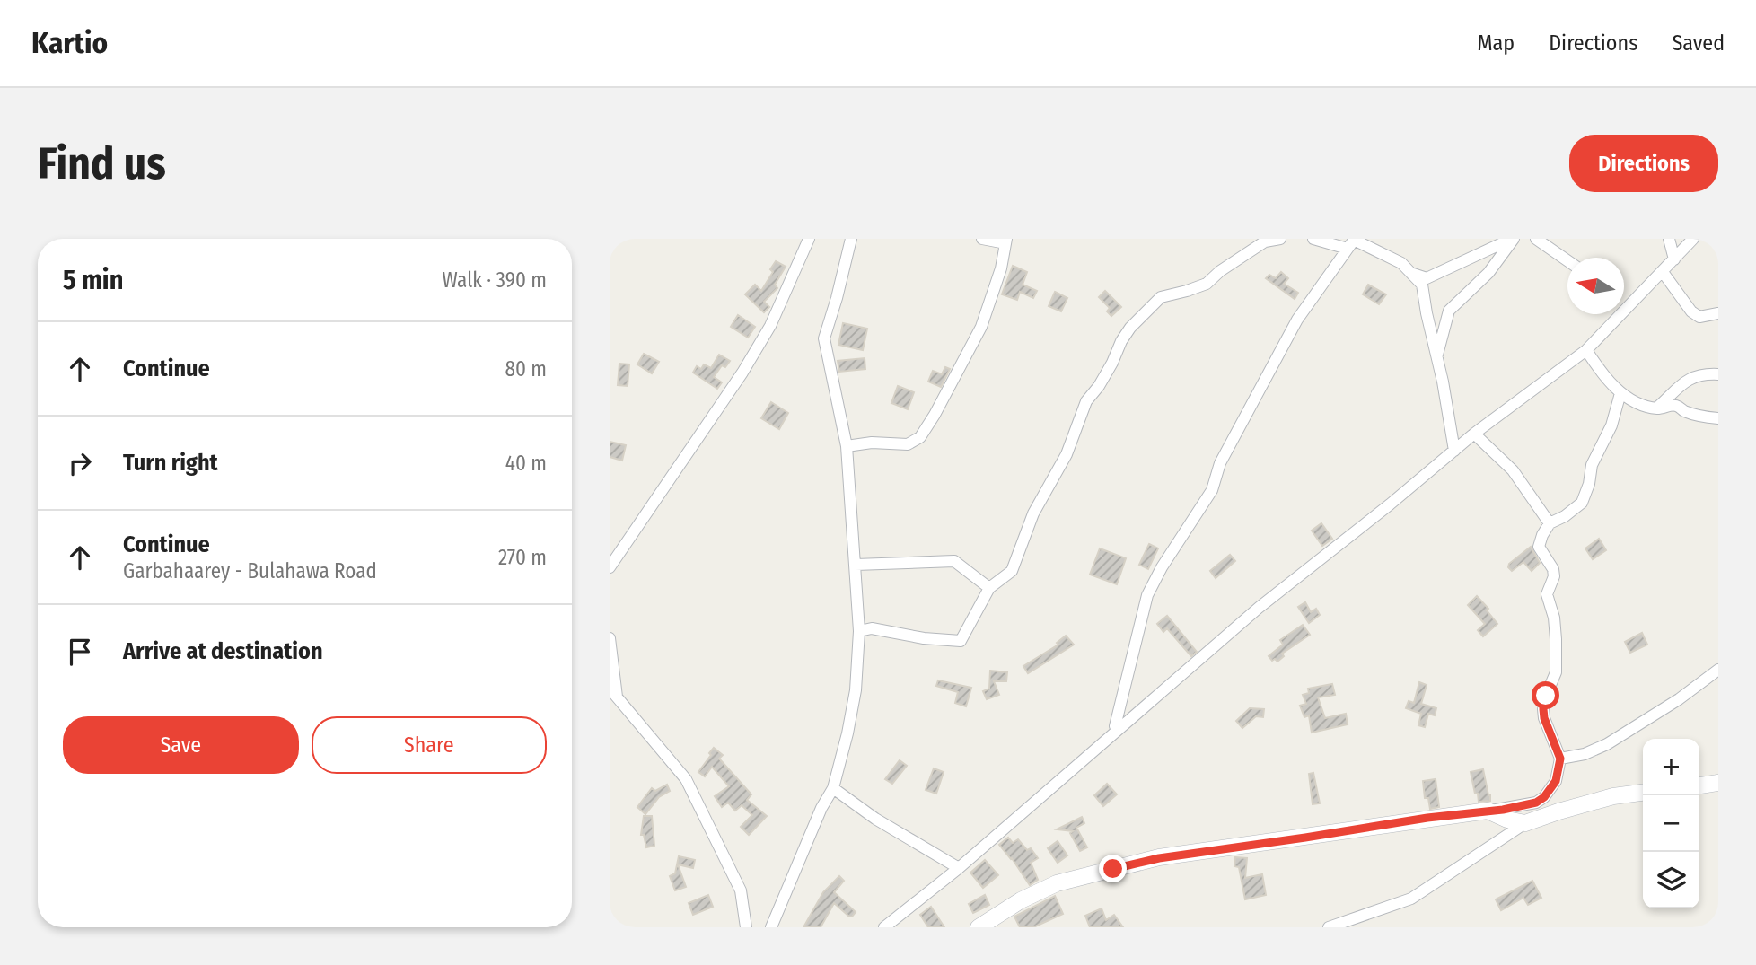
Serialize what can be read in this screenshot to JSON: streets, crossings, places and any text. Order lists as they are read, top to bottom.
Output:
{
  "north": "left",
  "page": {
    "header": "Kartio",
    "nav": ["Map", "Directions", "Saved"],
    "buttons": [
      "Directions",
      ["Save", "Share"]
    ],
    "title": "Find us",
    "heading": ["5 min", "Walk · 390 m"],
    "list": [
      ["Continue", "80 m"],
      ["Turn right", "40 m"],
      ["Continue", "Garbahaarey - Bulahawa Road", "270 m"],
      "Arrive at destination"
    ],
    "map_buttons": ["+", "−"]
  }
}
